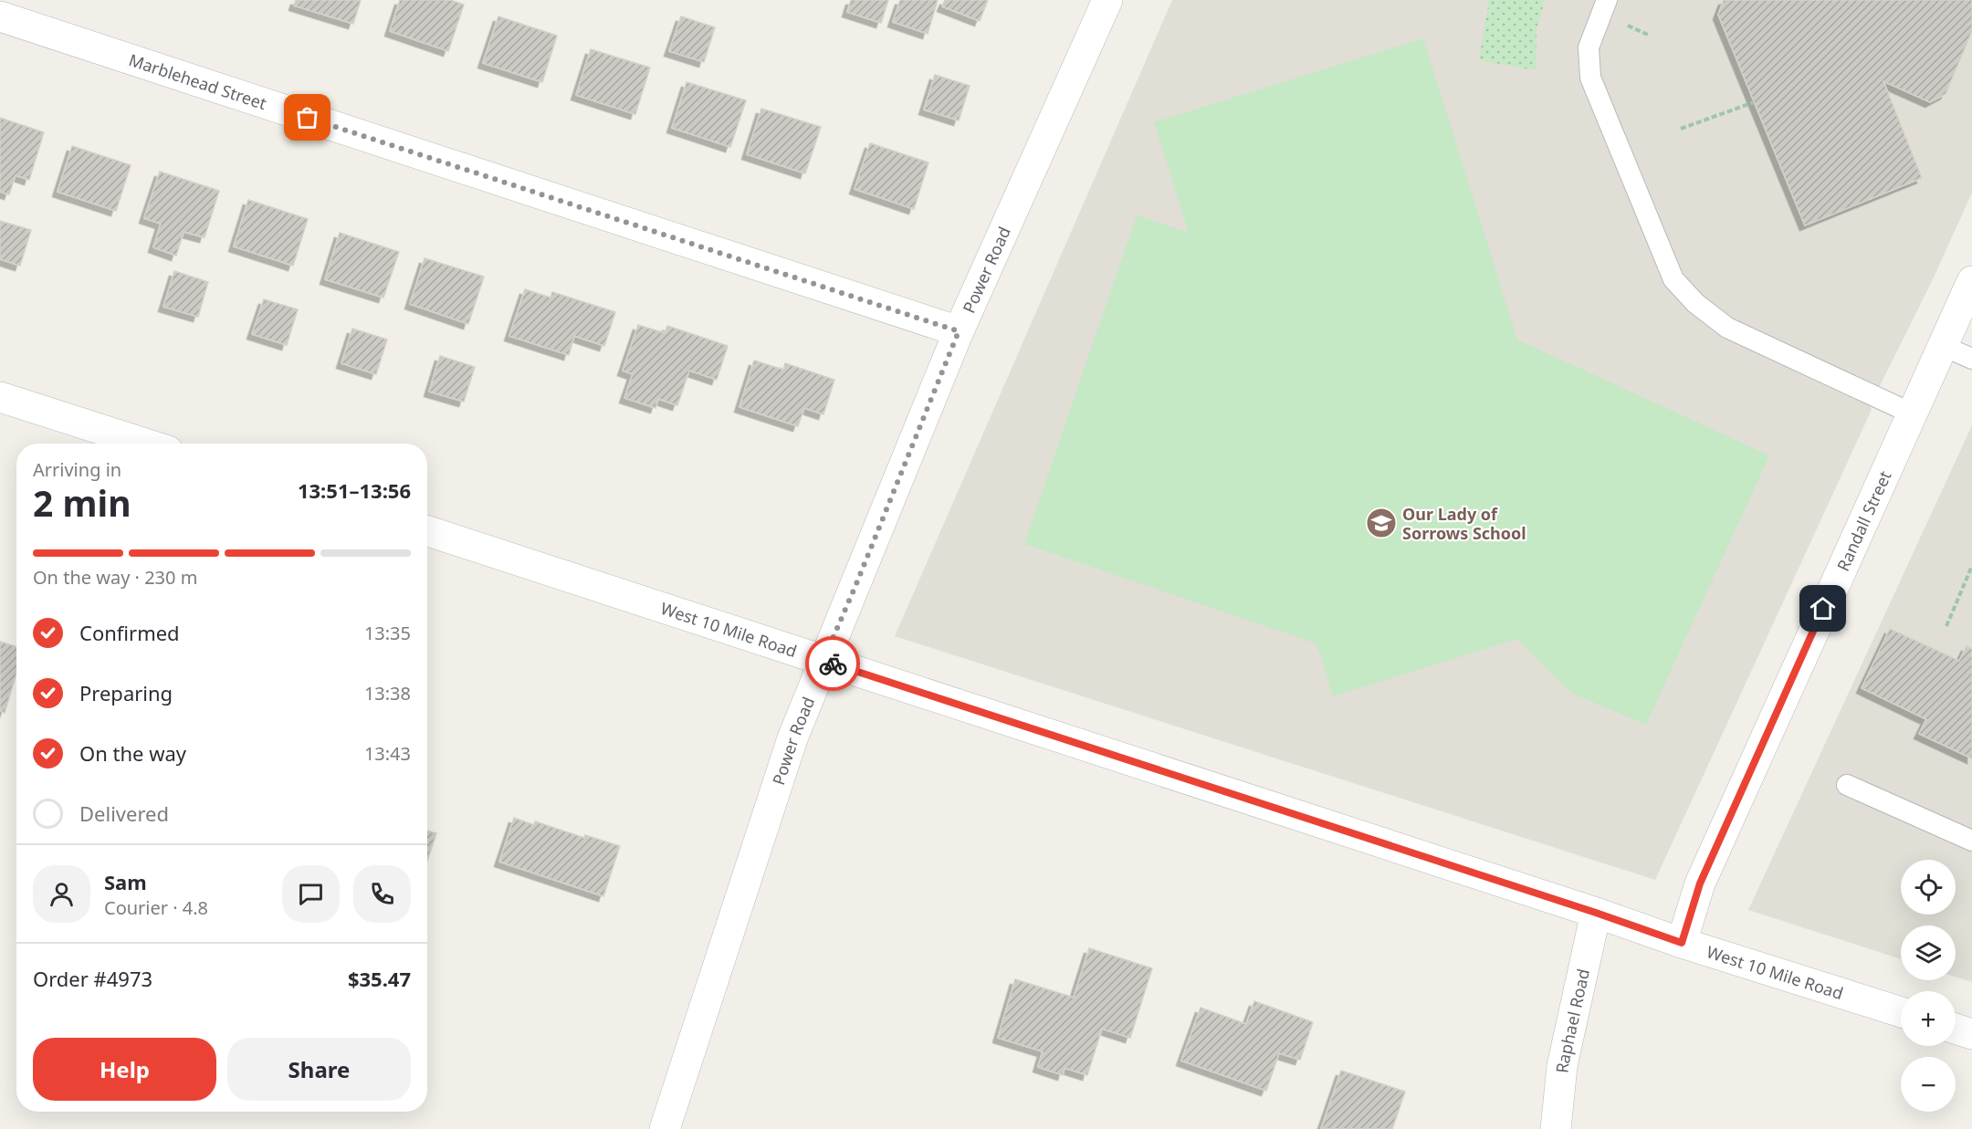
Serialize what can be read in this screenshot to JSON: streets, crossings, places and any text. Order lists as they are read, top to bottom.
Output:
{
  "streets": {
    "street": [
      "Marblehead Street",
      "Power Road",
      "Randall Street",
      "West 10 Mile Road",
      "Raphael Road"
    ]
  },
  "crossings": [
    ["Marblehead Street", "Power Road"],
    ["Power Road", "West 10 Mile Road"],
    ["Randall Street", "West 10 Mile Road"],
    ["West 10 Mile Road", "Raphael Road"]
  ],
  "places": {
    "school or university": ["Our Lady of Sorrows School"]
  },
  "page": {
    "heading": ["2 min", "Arriving in", "13:51–13:56"],
    "panel": [
      "Sam",
      "Courier · 4.8",
      "Order #4973",
      "$35.47"
    ],
    "bar": "On the way · 230 m",
    "list": [
      ["Confirmed", "13:35"],
      ["Preparing", "13:38"],
      ["On the way", "13:43"],
      "Delivered"
    ],
    "map_buttons": ["+", "−"],
    "buttons": ["Help", "Share"]
  }
}
